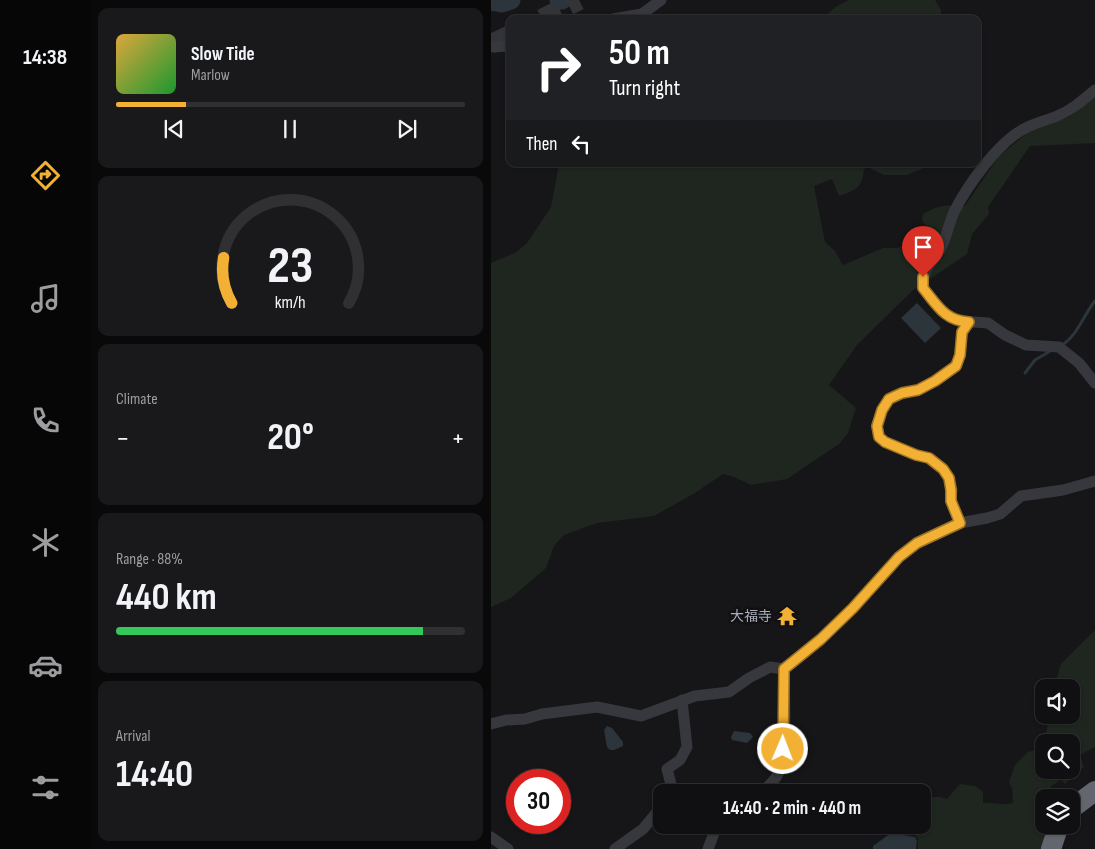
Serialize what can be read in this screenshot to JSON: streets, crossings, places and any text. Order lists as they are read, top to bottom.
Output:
{
  "places": {
    "temple": ["大福寺"]
  },
  "page": {
    "tabs": "14:38",
    "turn": ["50 m", "Turn right"],
    "song": ["Slow Tide", "Marlow"],
    "then": "Then",
    "tile": [
      "Climate",
      ["Range · 88%", "440 km"],
      ["Arrival", "14:40"]
    ],
    "heat": ["−", "20°", "+"],
    "limit": "30",
    "trip": "14:40 · 2 min · 440 m",
    "gauge": ["23", "km/h"]
  }
}
